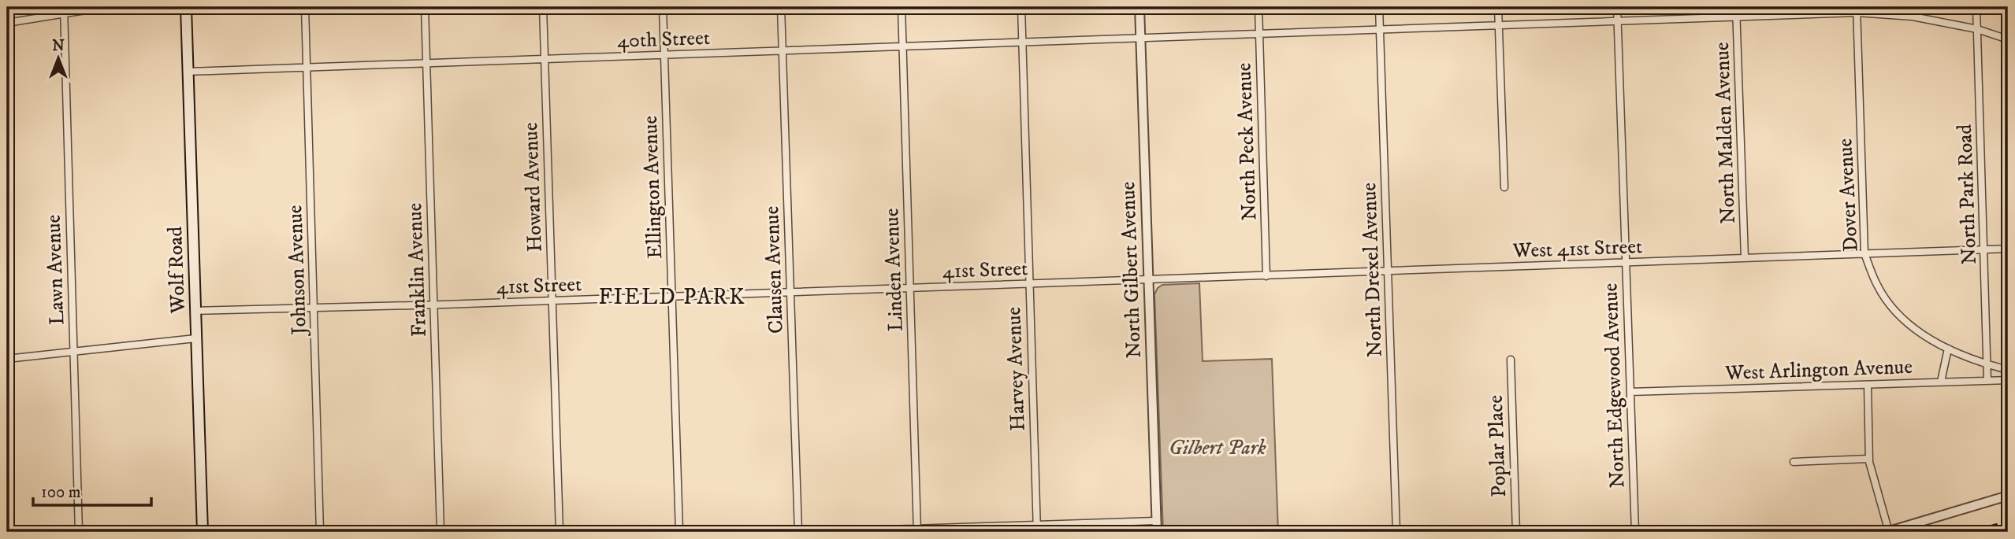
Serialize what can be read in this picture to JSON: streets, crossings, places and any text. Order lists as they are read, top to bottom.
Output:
{
  "streets": {
    "main road": ["Wolf Road"],
    "street": [
      "40th Street",
      "North Malden Avenue",
      "North Peck Avenue",
      "Howard Avenue",
      "Ellington Avenue",
      "North Park Road",
      "Dover Avenue",
      "West 41st Street",
      "41st Street",
      "Lawn Avenue",
      "Johnson Avenue",
      "Franklin Avenue",
      "Clausen Avenue",
      "Linden Avenue",
      "North Gilbert Avenue",
      "North Drexel Avenue",
      "Harvey Avenue",
      "West Arlington Avenue",
      "North Edgewood Avenue",
      "Poplar Place"
    ]
  },
  "crossings": [
    ["40th Street", "North Malden Avenue"],
    ["40th Street", "North Peck Avenue"],
    ["40th Street", "Howard Avenue"],
    ["40th Street", "Ellington Avenue"],
    ["40th Street", "North Park Road"],
    ["40th Street", "Dover Avenue"],
    ["40th Street", "Wolf Road"],
    ["40th Street", "Johnson Avenue"],
    ["40th Street", "Franklin Avenue"],
    ["40th Street", "Clausen Avenue"],
    ["40th Street", "Linden Avenue"],
    ["40th Street", "North Gilbert Avenue"],
    ["40th Street", "North Drexel Avenue"],
    ["40th Street", "Harvey Avenue"],
    ["40th Street", "North Edgewood Avenue"],
    ["North Malden Avenue", "West 41st Street"],
    ["North Peck Avenue", "West 41st Street"],
    ["Howard Avenue", "41st Street"],
    ["Ellington Avenue", "41st Street"],
    ["North Park Road", "Dover Avenue"],
    ["North Park Road", "West 41st Street"],
    ["North Park Road", "West Arlington Avenue"],
    ["Dover Avenue", "West 41st Street"],
    ["West 41st Street", "41st Street"],
    ["West 41st Street", "North Gilbert Avenue"],
    ["West 41st Street", "North Drexel Avenue"],
    ["West 41st Street", "North Edgewood Avenue"],
    ["41st Street", "Wolf Road"],
    ["41st Street", "Johnson Avenue"],
    ["41st Street", "Franklin Avenue"],
    ["41st Street", "Clausen Avenue"],
    ["41st Street", "Linden Avenue"],
    ["41st Street", "North Gilbert Avenue"],
    ["41st Street", "Harvey Avenue"],
    ["West Arlington Avenue", "North Edgewood Avenue"]
  ],
  "districts": ["FIELD PARK"],
  "parks": ["Gilbert Park"],
  "scale_bar": "100 m",
  "north": "top"
}
